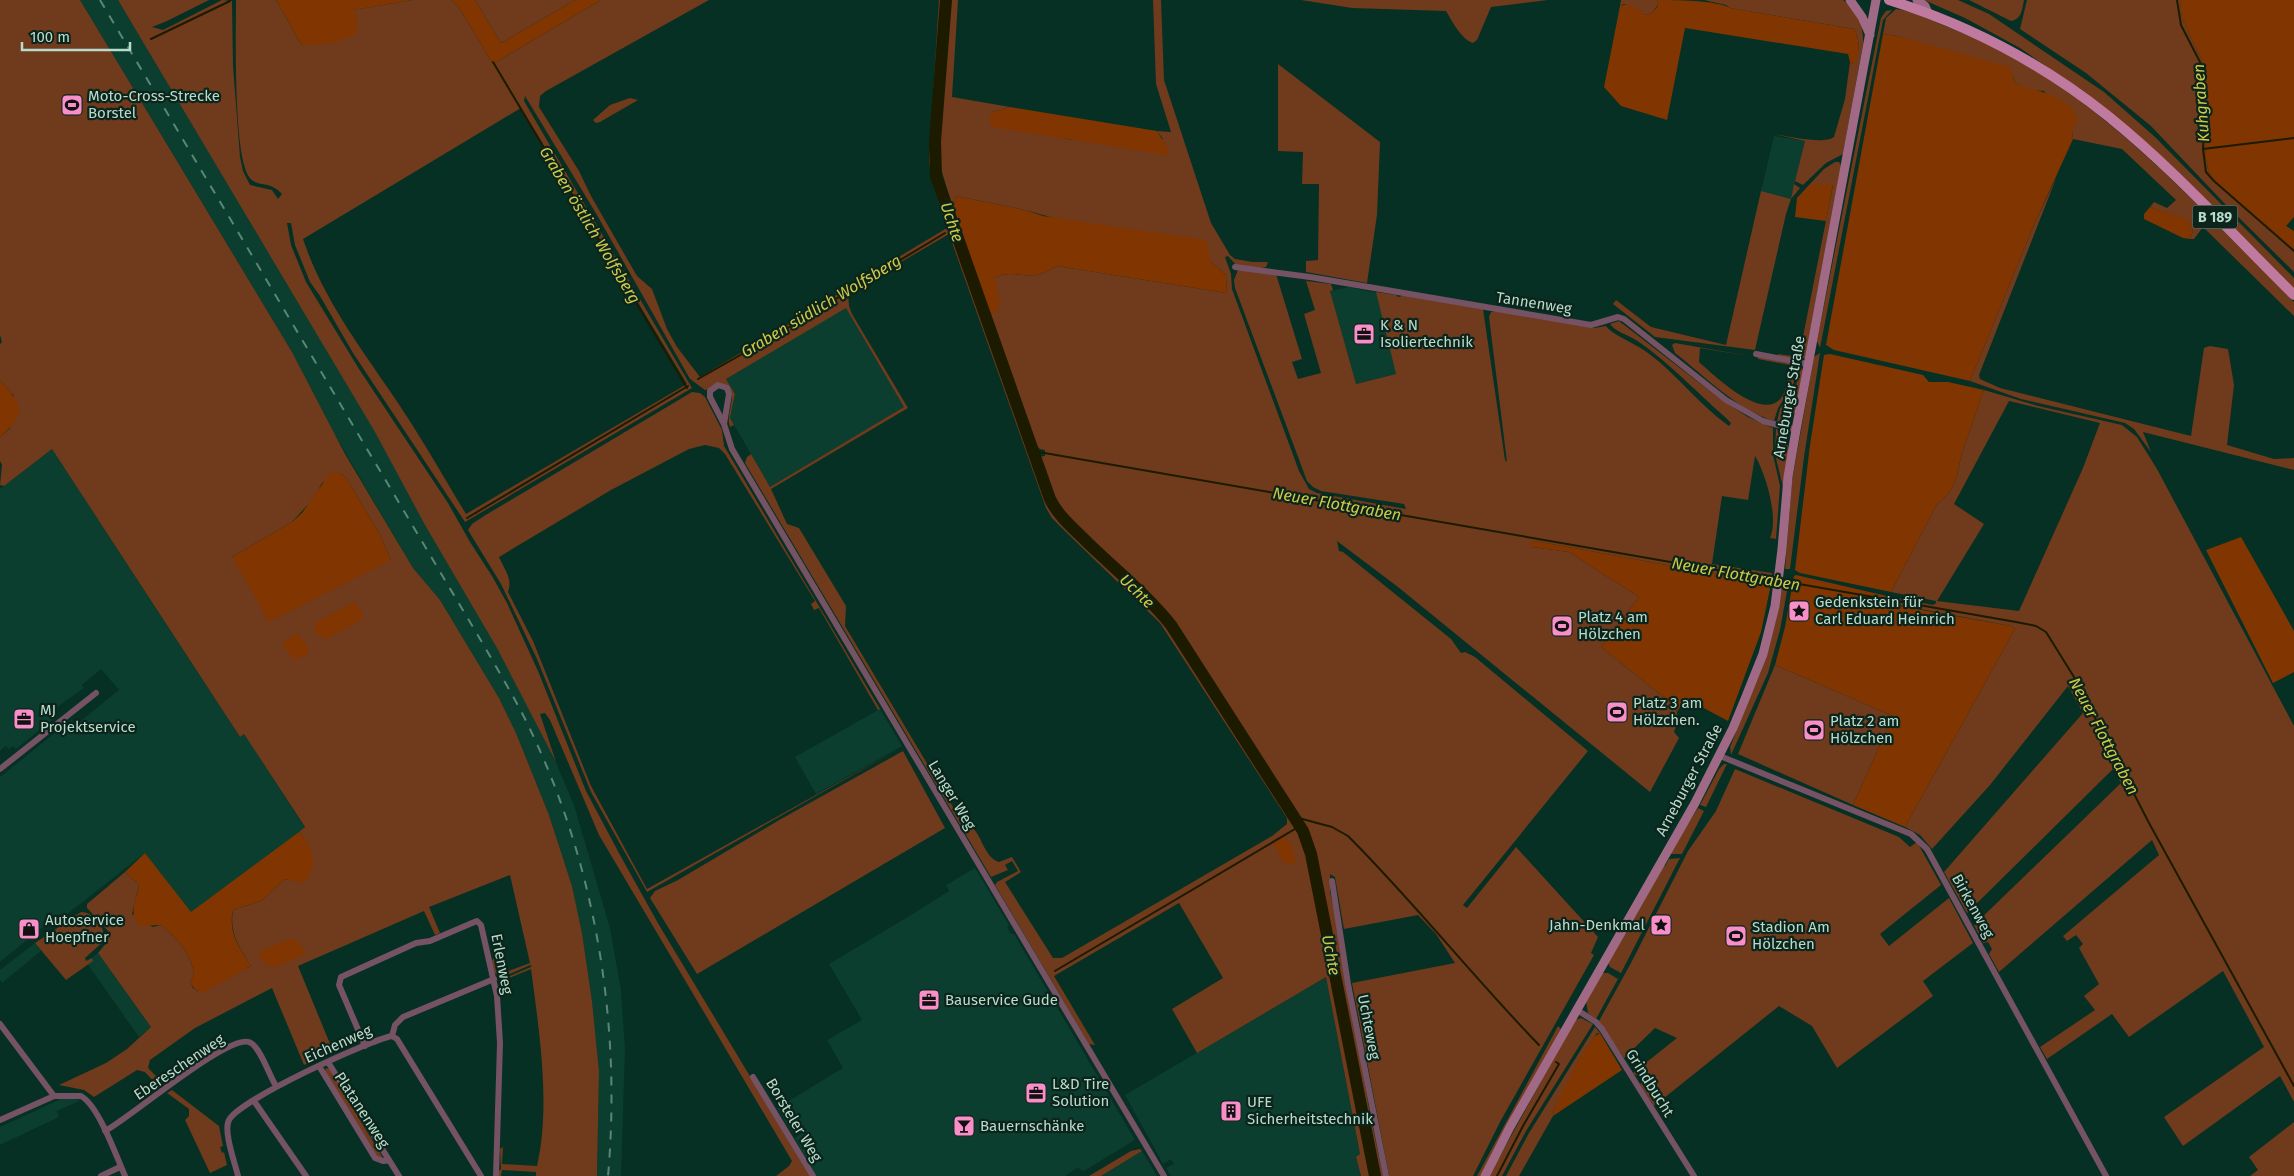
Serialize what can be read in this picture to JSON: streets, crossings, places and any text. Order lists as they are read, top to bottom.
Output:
{
  "streets": {
    "main road": ["B 189", "Arneburger Straße"],
    "street": [
      "Tannenweg",
      "Langer Weg",
      "Birkenweg",
      "Erlenweg",
      "Uchteweg",
      "Eichenweg",
      "Ebereschenweg",
      "Grindbucht",
      "Platanenweg",
      "Borsteler Weg"
    ]
  },
  "crossings": [
    ["Tannenweg", "Arneburger Straße"],
    ["Arneburger Straße", "Birkenweg"],
    ["Arneburger Straße", "Grindbucht"],
    ["Erlenweg", "Eichenweg"],
    ["Eichenweg", "Ebereschenweg"],
    ["Eichenweg", "Platanenweg"]
  ],
  "water": [
    "Kuhgraben",
    "Uchte",
    "Graben östlich Wolfsberg",
    "Graben südlich Wolfsberg",
    "Neuer Flottgraben"
  ],
  "places": {
    "sports": [
      "Moto-Cross-Strecke Borstel",
      "Platz 4 am Hölzchen",
      "Platz 3 am Hölzchen.",
      "Platz 2 am Hölzchen",
      "Stadion Am Hölzchen"
    ],
    "office": [
      "K & N Isoliertechnik",
      "MJ Projektservice",
      "Bauservice Gude",
      "L&D Tire Solution"
    ],
    "place": ["Gedenkstein für Carl Eduard Heinrich", "Jahn-Denkmal"],
    "shop": ["Autoservice Hoepfner"],
    "building": ["UFE Sicherheitstechnik"],
    "bar": ["Bauernschänke"]
  },
  "scale_bar": "100 m"
}
